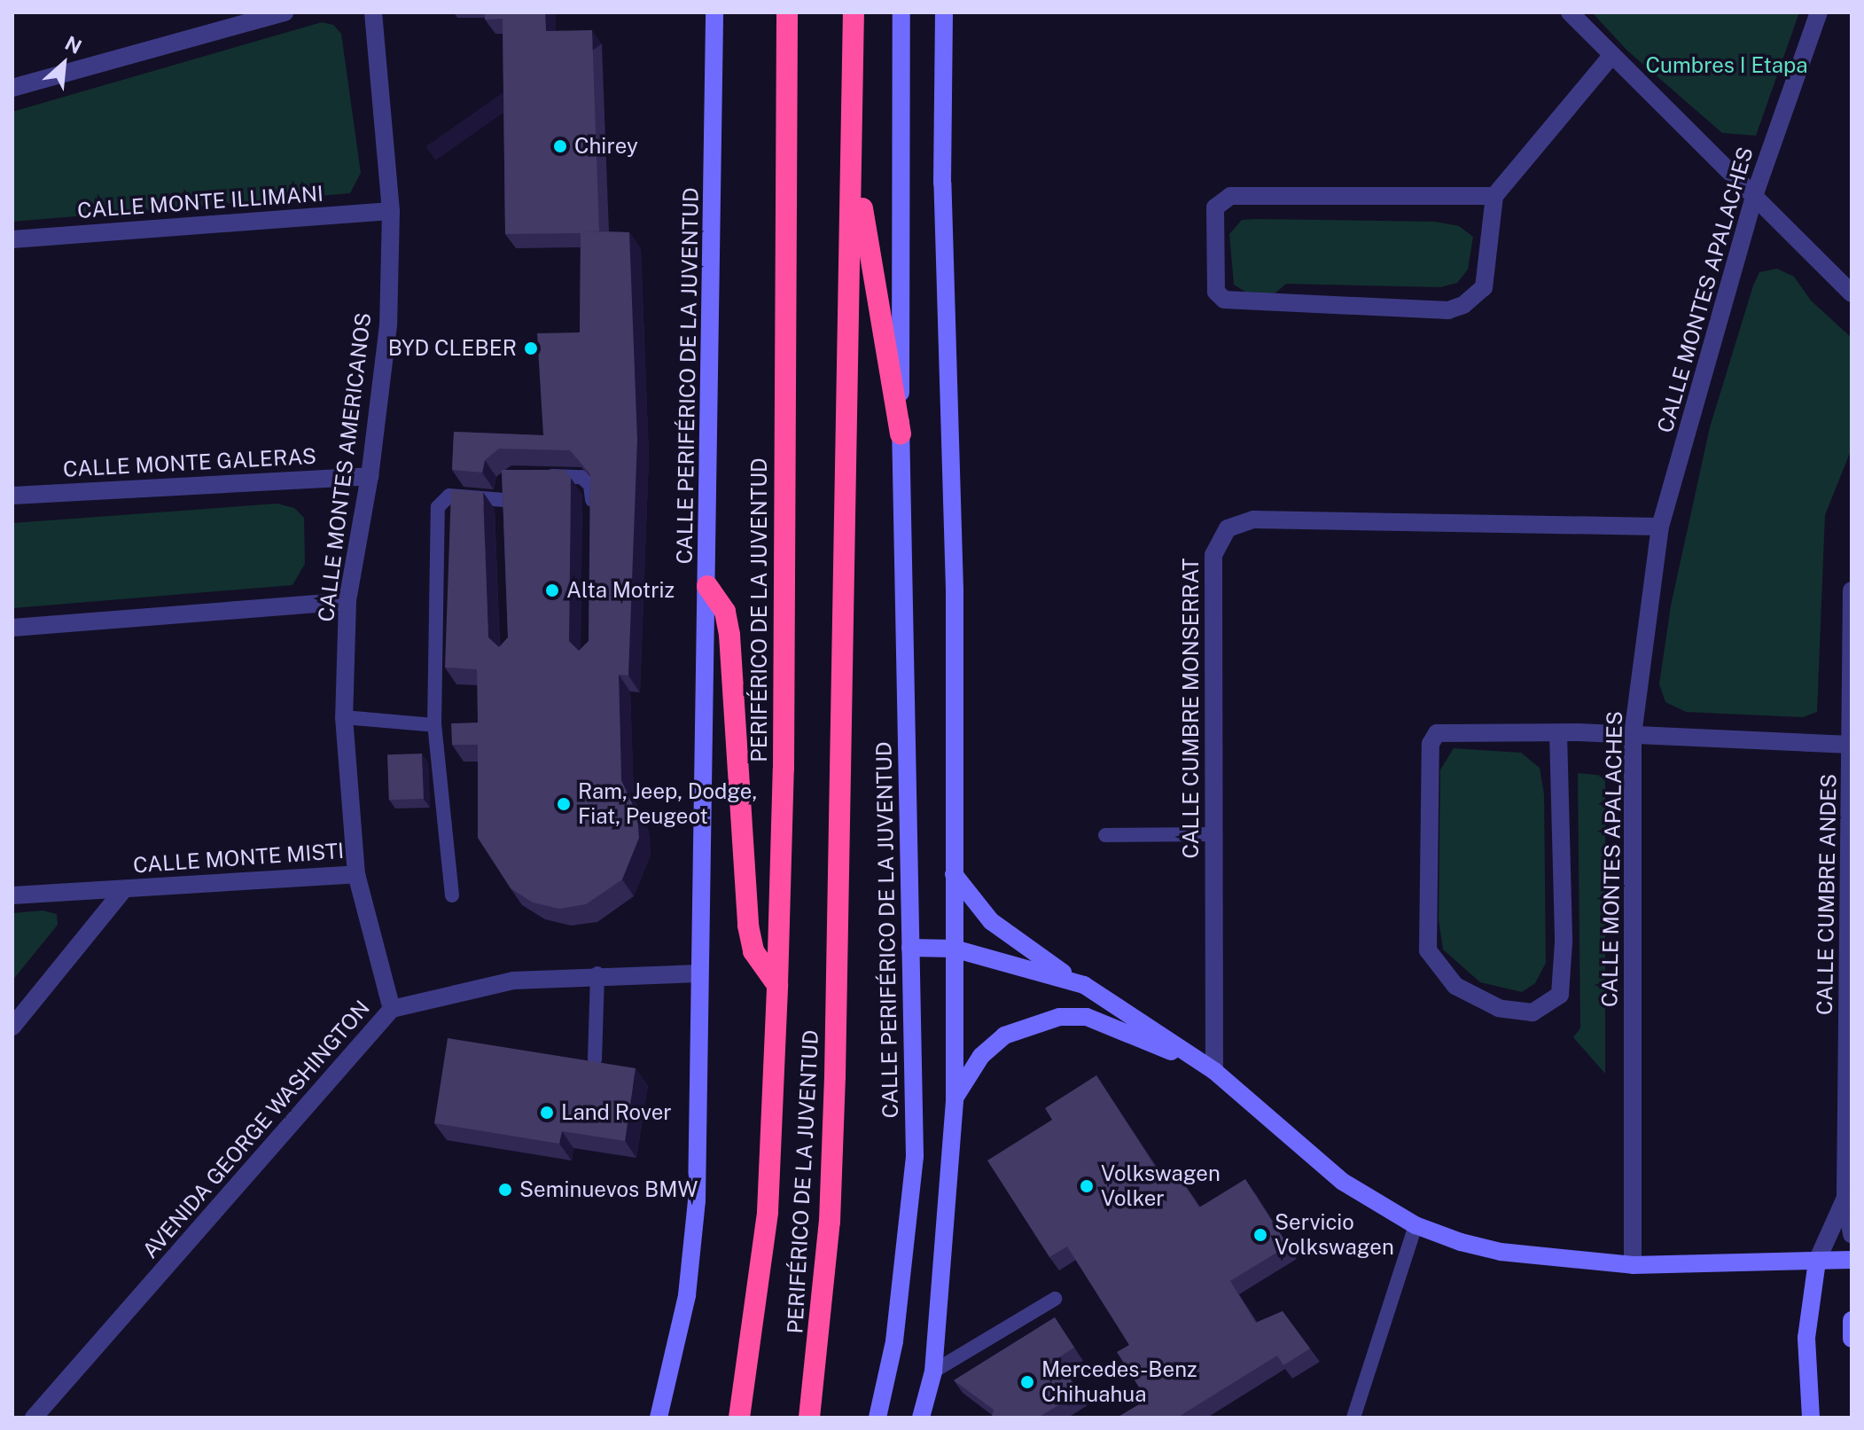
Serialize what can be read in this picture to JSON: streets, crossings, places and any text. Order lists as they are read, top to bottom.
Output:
{
  "streets": {
    "highway": ["PERIFÉRICO DE LA JUVENTUD"],
    "main road": ["CALLE PERIFÉRICO DE LA JUVENTUD"],
    "street": [
      "CALLE MONTE ILLIMANI",
      "CALLE MONTES APALACHES",
      "CALLE MONTE GALERAS",
      "CALLE MONTES AMERICANOS",
      "CALLE CUMBRE MONSERRAT",
      "CALLE MONTE MISTI",
      "CALLE CUMBRE ANDES",
      "AVENIDA GEORGE WASHINGTON"
    ]
  },
  "crossings": [
    ["CALLE MONTE ILLIMANI", "CALLE MONTES AMERICANOS"],
    ["CALLE MONTES APALACHES", "CALLE CUMBRE MONSERRAT"],
    ["CALLE PERIFÉRICO DE LA JUVENTUD", "AVENIDA GEORGE WASHINGTON"],
    ["CALLE MONTE GALERAS", "CALLE MONTES AMERICANOS"],
    ["CALLE MONTES AMERICANOS", "CALLE MONTE MISTI"],
    ["CALLE MONTES AMERICANOS", "AVENIDA GEORGE WASHINGTON"]
  ],
  "parks": ["Cumbres I Etapa"],
  "places": [
    "Chirey",
    "BYD CLEBER",
    "Alta Motriz",
    "Ram, Jeep, Dodge, Fiat, Peugeot",
    "Land Rover",
    "Volkswagen Volker",
    "Seminuevos BMW",
    "Servicio Volkswagen",
    "Mercedes-Benz Chihuahua"
  ],
  "north": "top right"
}
